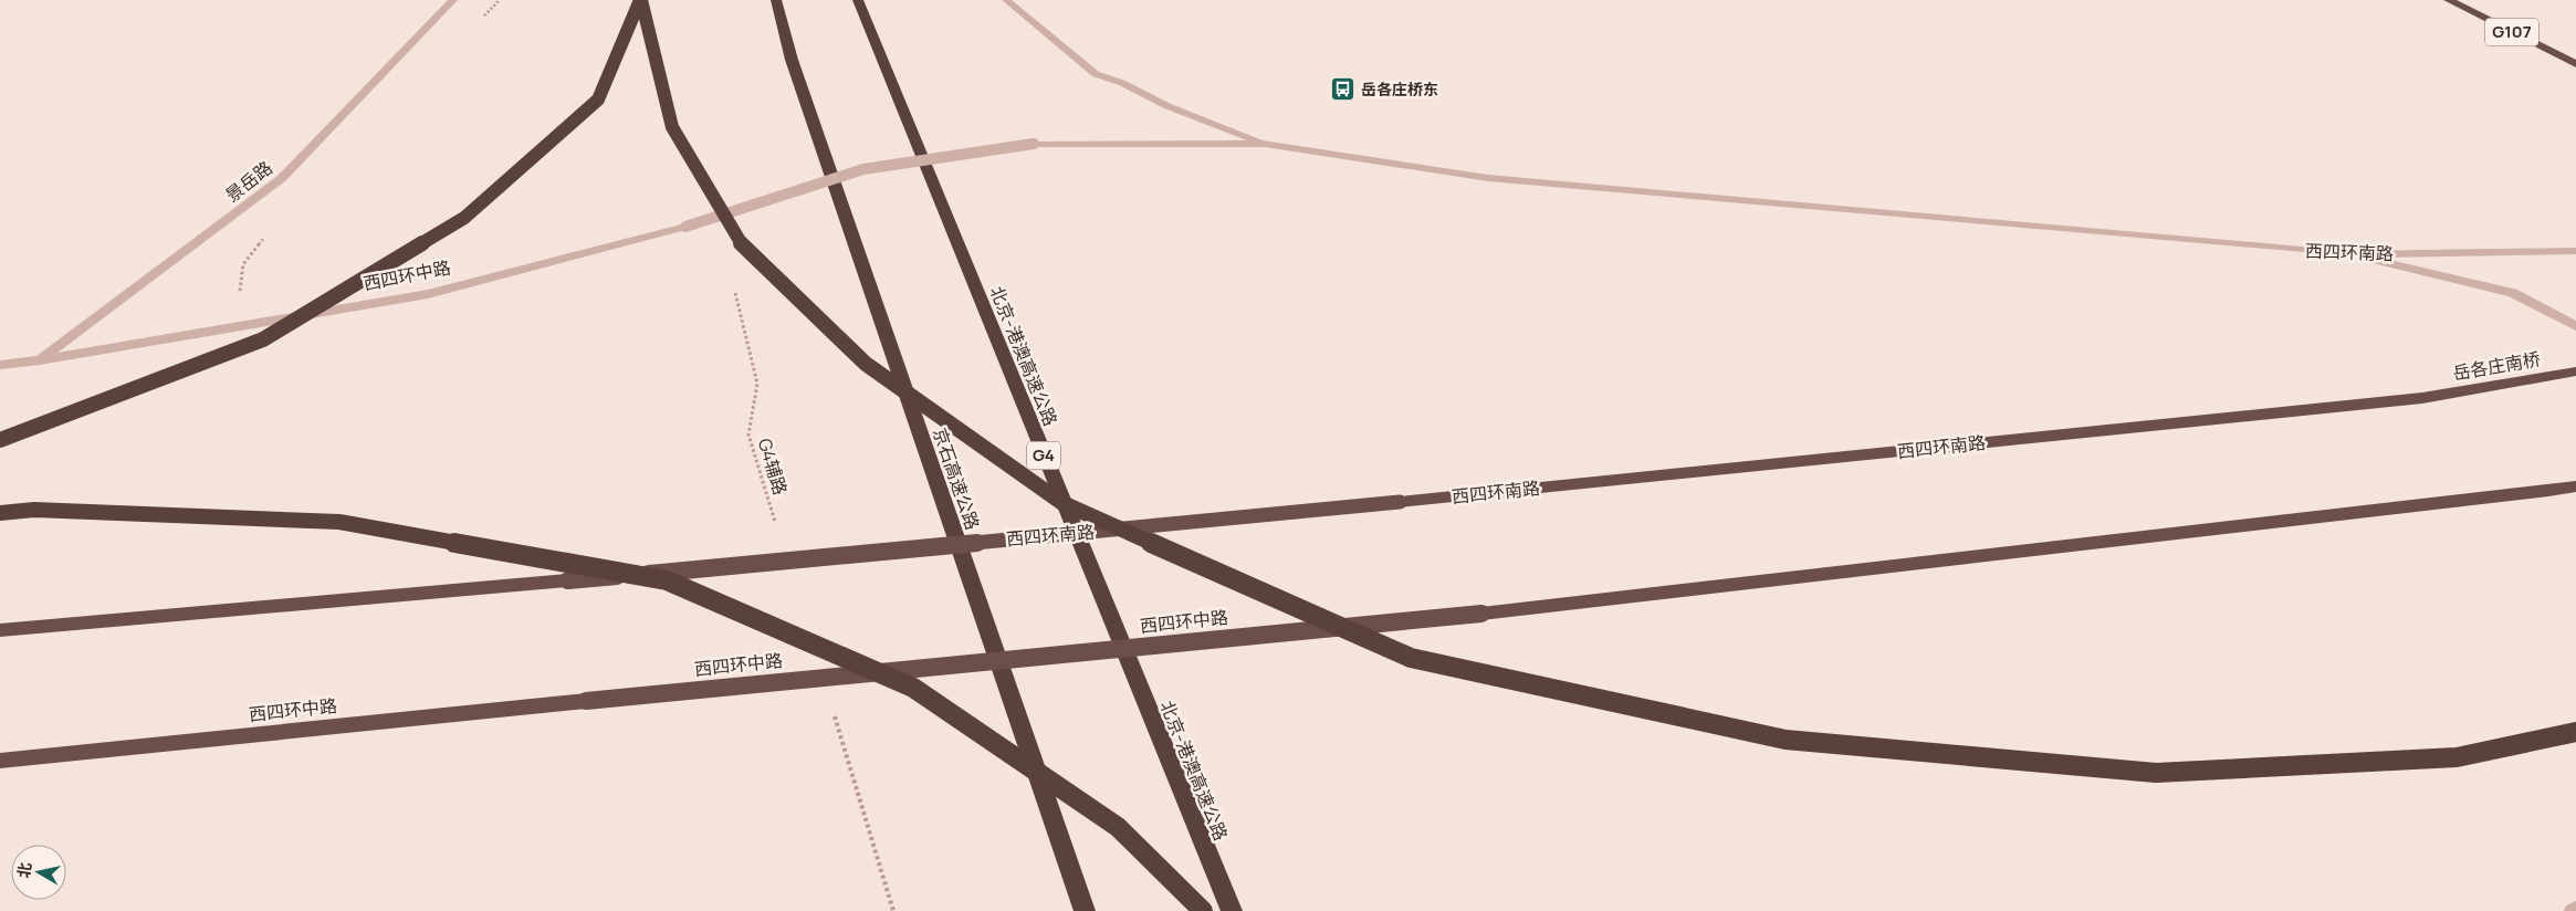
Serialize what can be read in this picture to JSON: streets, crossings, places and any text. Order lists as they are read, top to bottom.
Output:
{
  "streets": {
    "highway": [
      "G107",
      "西四环南路",
      "西四环中路",
      "北京-港澳高速公路",
      "岳各庄南桥",
      "G4",
      "京石高速公路"
    ],
    "street": ["景岳路"],
    "path": ["G4辅路"]
  },
  "crossings": [
    ["景岳路", "西四环中路"],
    ["西四环南路", "西四环中路"],
    ["西四环南路", "岳各庄南桥"]
  ],
  "places": {
    "bus stop": ["岳各庄桥东"]
  },
  "north": "left"
}
